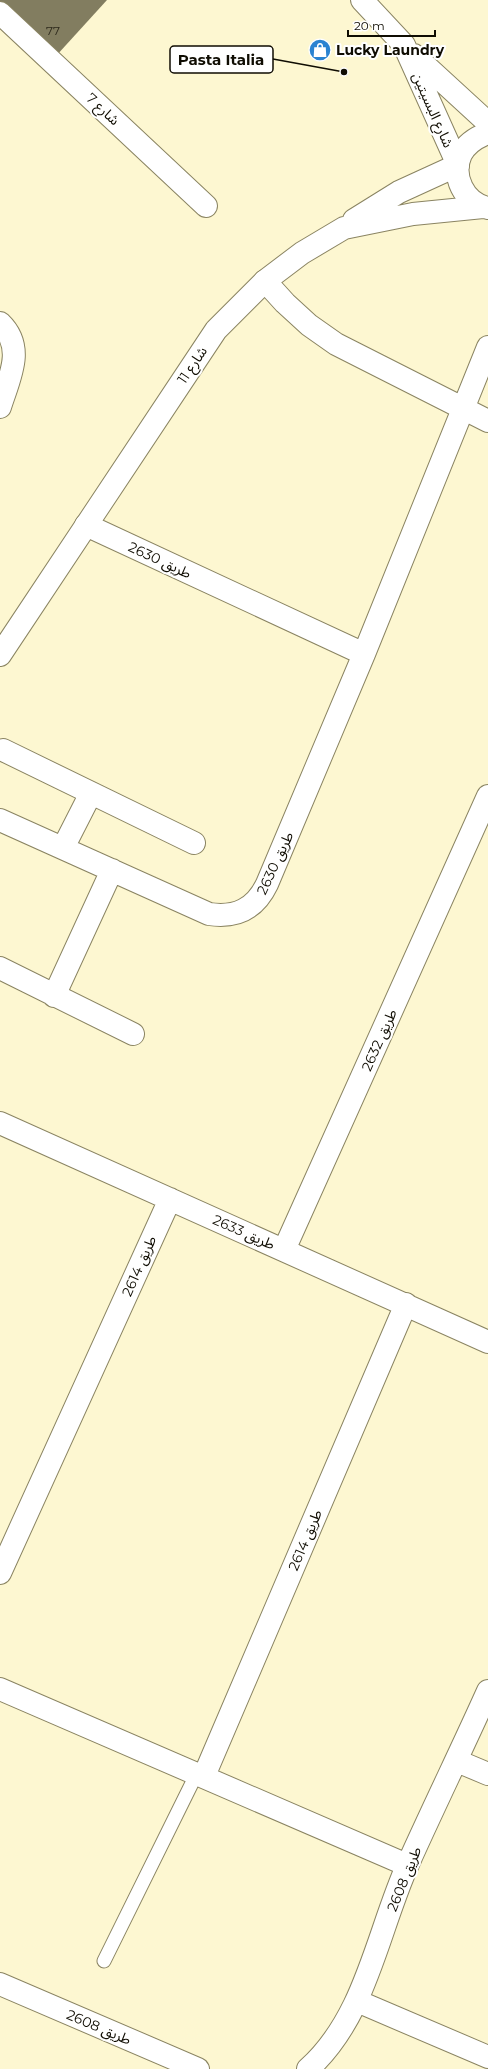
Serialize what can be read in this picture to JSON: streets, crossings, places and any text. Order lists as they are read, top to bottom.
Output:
{
  "streets": {
    "street": [
      "شارع 7",
      "شارع البسيتين",
      "شارع 11",
      "طريق 2630",
      "طريق 2632",
      "طريق 2633",
      "طريق 2614",
      "طريق 2608"
    ]
  },
  "crossings": [
    ["شارع البسيتين", "شارع 11"],
    ["شارع 11", "طريق 2630"],
    ["طريق 2632", "طريق 2633"],
    ["طريق 2633", "طريق 2614"]
  ],
  "places": {
    "shop": ["Lucky Laundry"],
    "other": ["Pasta Italia"]
  },
  "house_numbers": ["77"],
  "scale_bar": "20 m"
}
